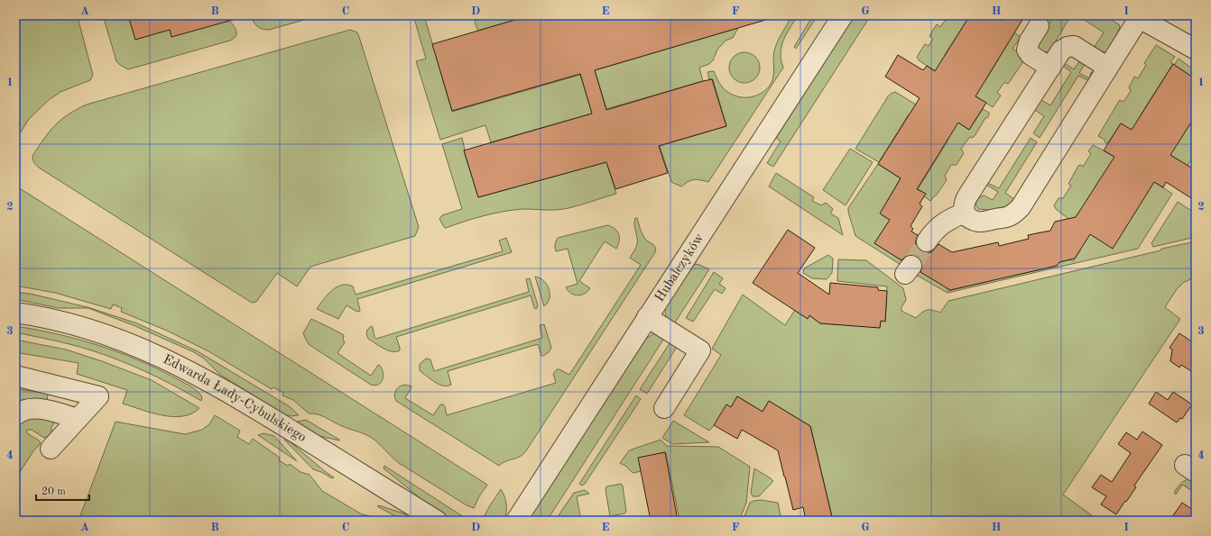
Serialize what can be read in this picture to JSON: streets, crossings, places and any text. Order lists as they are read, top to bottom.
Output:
{
  "streets": {
    "street": ["Hubalczyków", "Edwarda Łady-Cybulskiego"]
  },
  "scale_bar": "20 m",
  "grid": {
    "columns": [
      "A",
      "B",
      "C",
      "D",
      "E",
      "F",
      "G",
      "H",
      "I"
    ],
    "rows": [
      "1",
      "2",
      "3",
      "4"
    ]
  }
}
